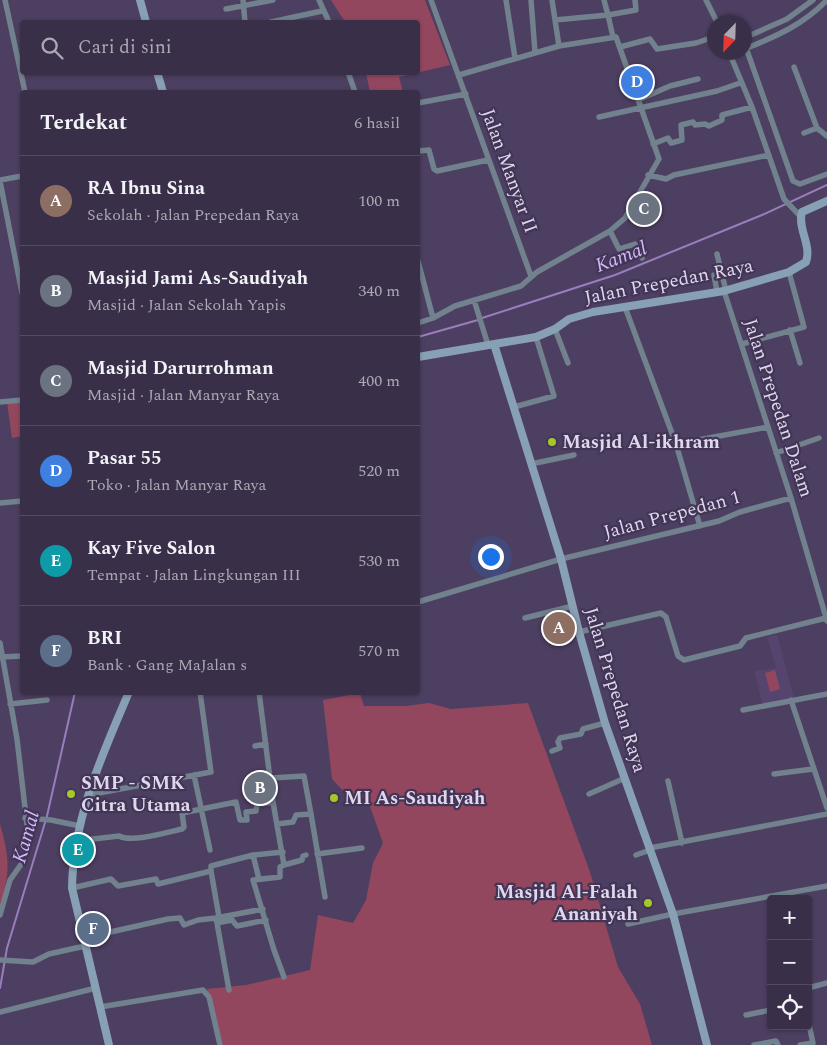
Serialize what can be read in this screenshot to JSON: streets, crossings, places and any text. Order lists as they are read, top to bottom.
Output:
{
  "streets": {
    "street": [
      "Jalan Manyar II",
      "Jalan Prepedan Raya",
      "Jalan Prepedan Dalam",
      "Jalan Prepedan 1"
    ]
  },
  "crossings": [
    ["Jalan Prepedan Raya", "Jalan Prepedan Dalam"],
    ["Jalan Prepedan Raya", "Jalan Prepedan 1"],
    ["Jalan Prepedan Dalam", "Jalan Prepedan 1"]
  ],
  "water": ["Kamal"],
  "places": [
    "Masjid Al-ikhram",
    "SMP - SMK Citra Utama",
    "MI As-Saudiyah",
    "Masjid Al-Falah Ananiyah"
  ],
  "north": "bottom left",
  "page": {
    "search": "Cari di sini",
    "pins": [
      "D",
      "C",
      "A",
      "B",
      "E",
      "F"
    ],
    "heading": ["Terdekat", "6 hasil"],
    "list": [
      {
        "mark": "A",
        "name": "RA Ibnu Sina",
        "note": "Sekolah · Jalan Prepedan Raya",
        "value": "100 m"
      },
      {
        "mark": "B",
        "name": "Masjid Jami As-Saudiyah",
        "note": "Masjid · Jalan Sekolah Yapis",
        "value": "340 m"
      },
      {
        "mark": "C",
        "name": "Masjid Darurrohman",
        "note": "Masjid · Jalan Manyar Raya",
        "value": "400 m"
      },
      {
        "mark": "D",
        "name": "Pasar 55",
        "note": "Toko · Jalan Manyar Raya",
        "value": "520 m"
      },
      {
        "mark": "E",
        "name": "Kay Five Salon",
        "note": "Tempat · Jalan Lingkungan III",
        "value": "530 m"
      },
      {
        "mark": "F",
        "name": "BRI",
        "note": "Bank · Gang MaJalan s",
        "value": "570 m"
      }
    ],
    "map_buttons": ["+", "−"]
  }
}
